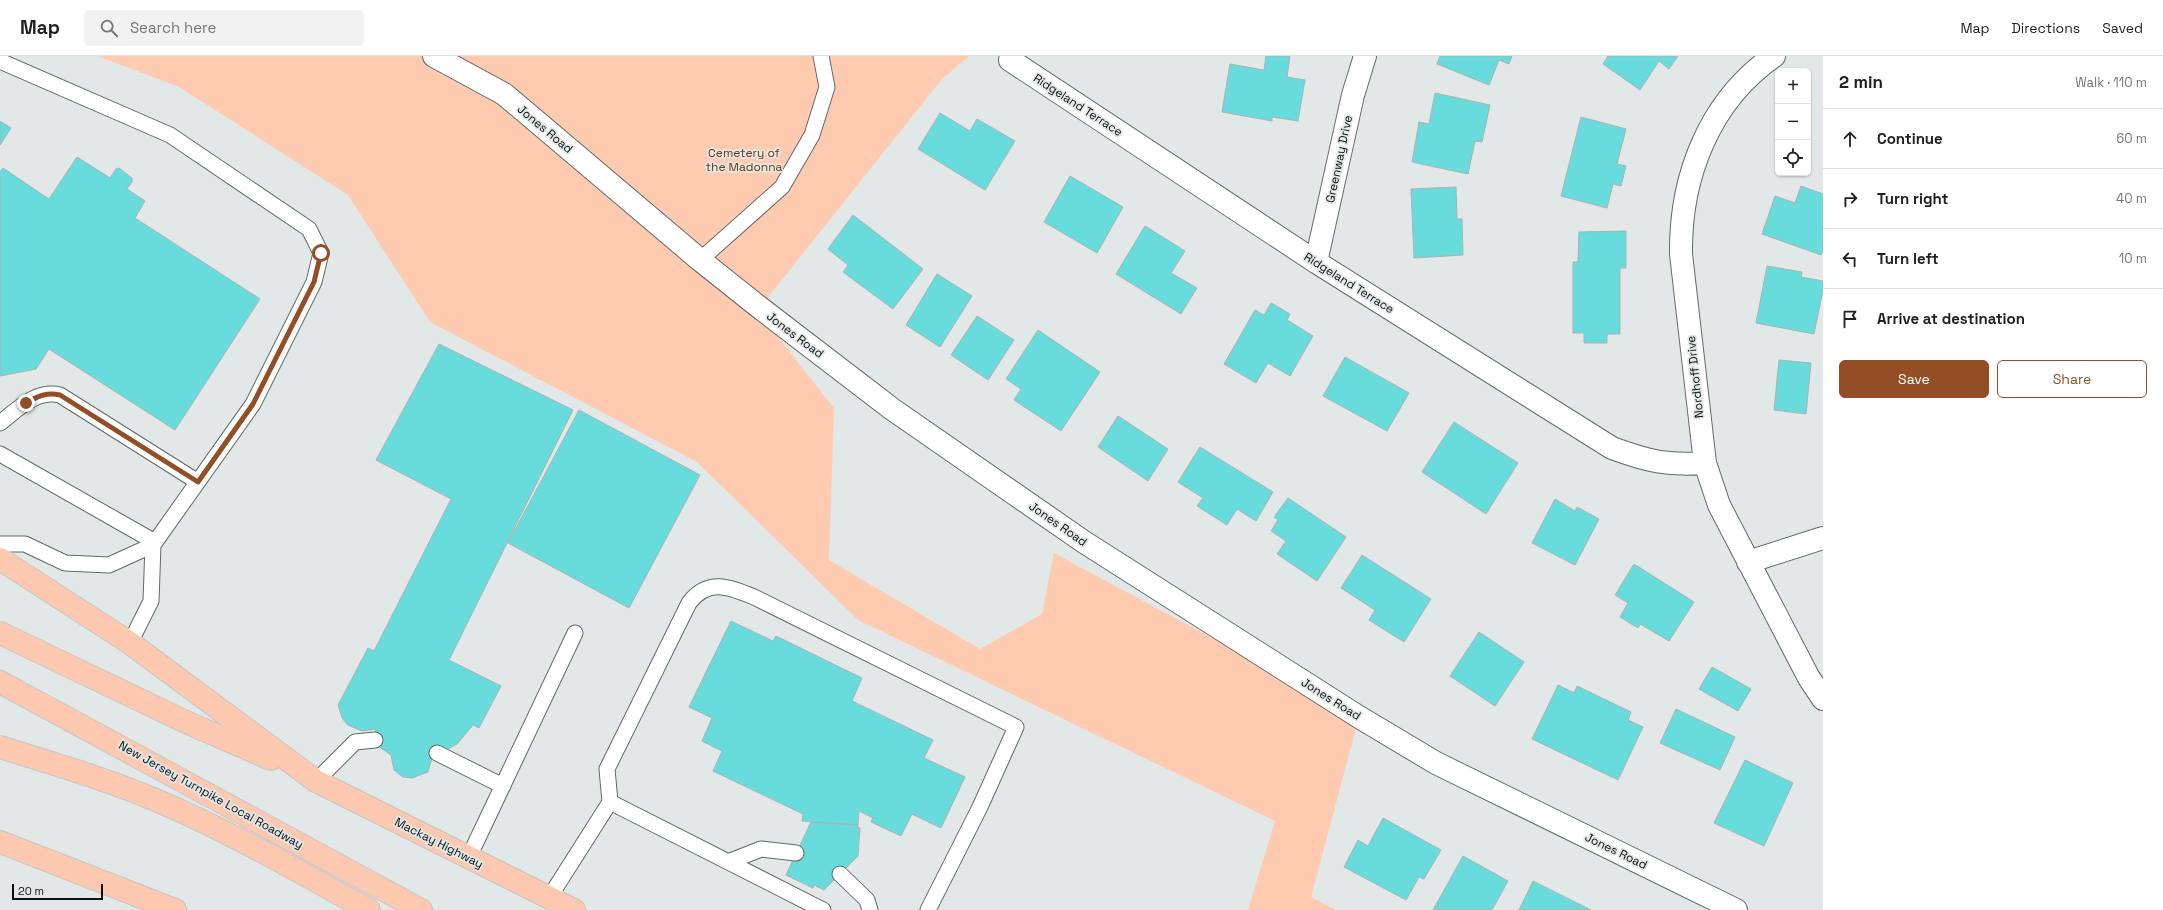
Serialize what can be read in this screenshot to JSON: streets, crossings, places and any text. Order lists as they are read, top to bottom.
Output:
{
  "streets": {
    "highway": ["New Jersey Turnpike Local Roadway", "Mackay Highway"],
    "street": [
      "Ridgeland Terrace",
      "Jones Road",
      "Greenway Drive",
      "Nordhoff Drive"
    ]
  },
  "crossings": [
    ["Ridgeland Terrace", "Greenway Drive"],
    ["Ridgeland Terrace", "Nordhoff Drive"]
  ],
  "parks": ["Cemetery of the Madonna"],
  "scale_bar": "20 m",
  "page": {
    "header": "Map",
    "search": "Search here",
    "nav": ["Map", "Directions", "Saved"],
    "heading": ["2 min", "Walk · 110 m"],
    "map_buttons": ["+", "−"],
    "list": [
      ["Continue", "60 m"],
      ["Turn right", "40 m"],
      ["Turn left", "10 m"],
      "Arrive at destination"
    ],
    "buttons": ["Save", "Share"],
    "scale": "20 m"
  }
}
